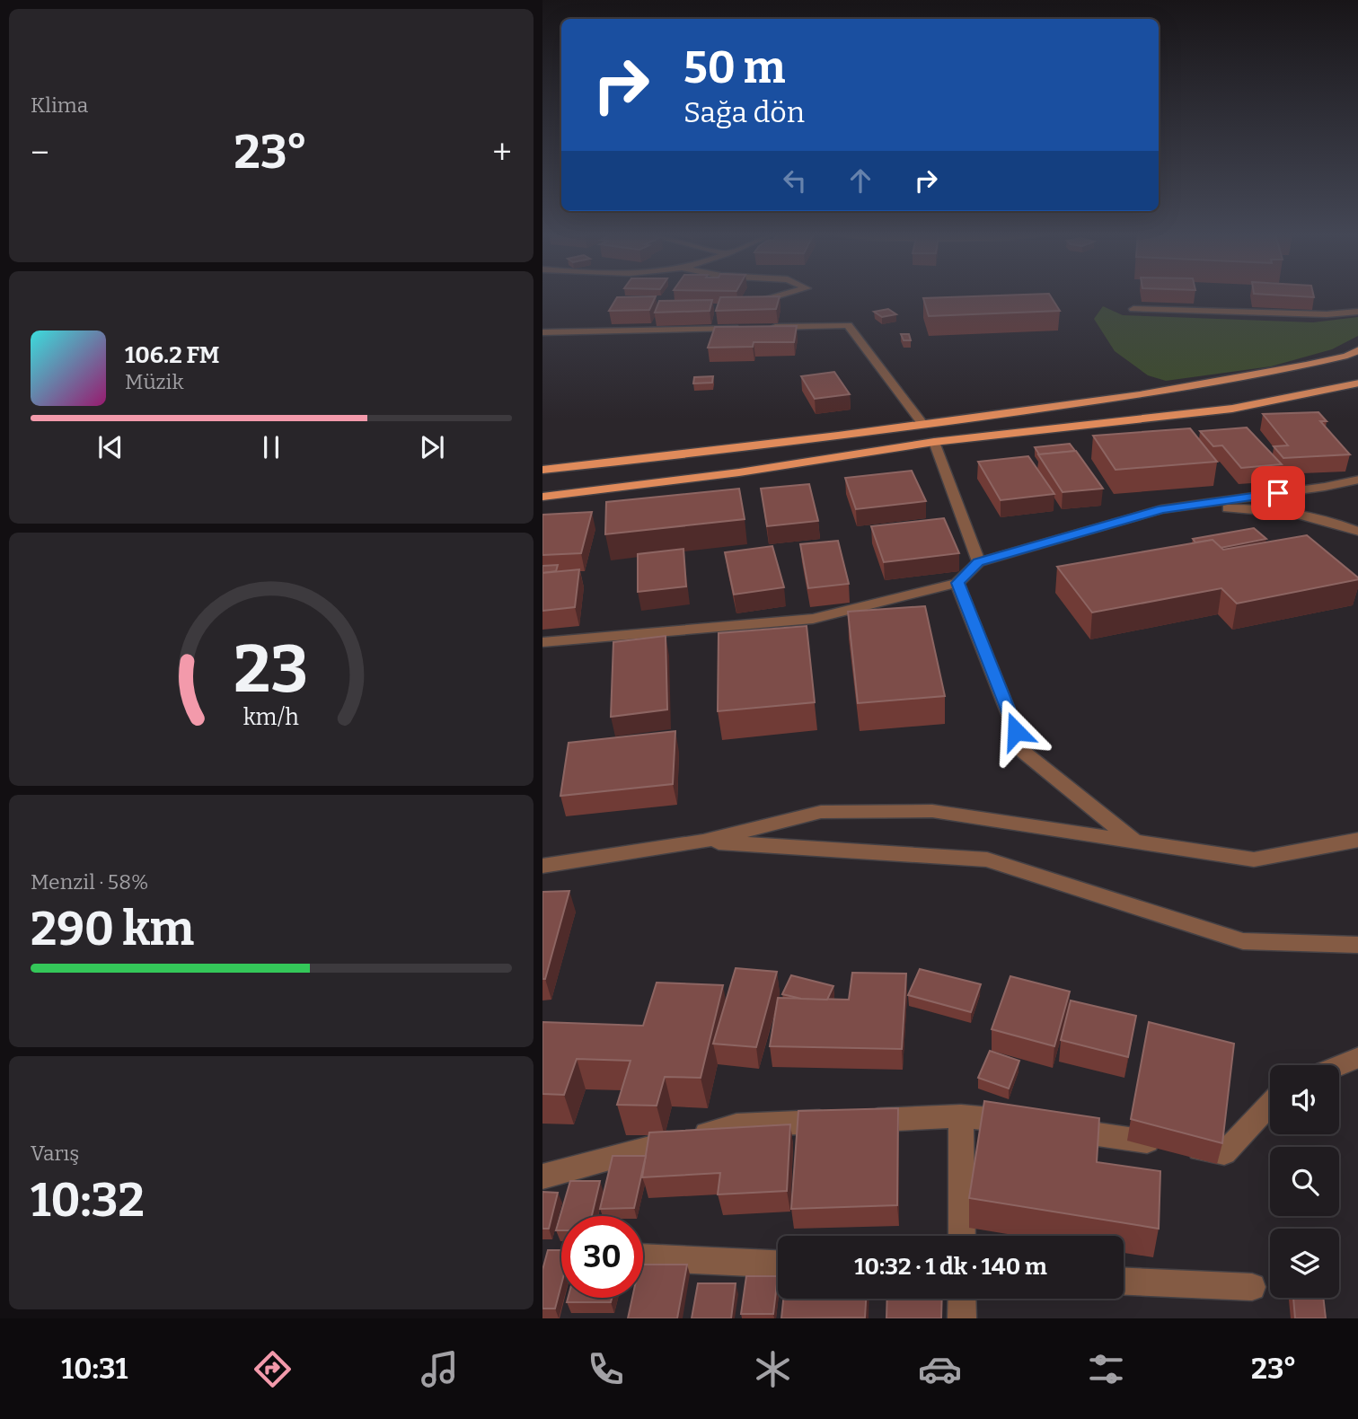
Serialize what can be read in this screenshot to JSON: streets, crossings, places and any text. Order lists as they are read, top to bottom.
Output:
{
  "page": {
    "tile": [
      "Klima",
      ["Menzil · 58%", "290 km"],
      ["Varış", "10:32"]
    ],
    "turn": ["50 m", "Sağa dön"],
    "heat": ["−", "23°", "+"],
    "song": ["106.2 FM", "Müzik"],
    "limit": "30",
    "trip": "10:32 · 1 dk · 140 m",
    "tabs": ["10:31", "23°"],
    "gauge": ["23", "km/h"]
  }
}
